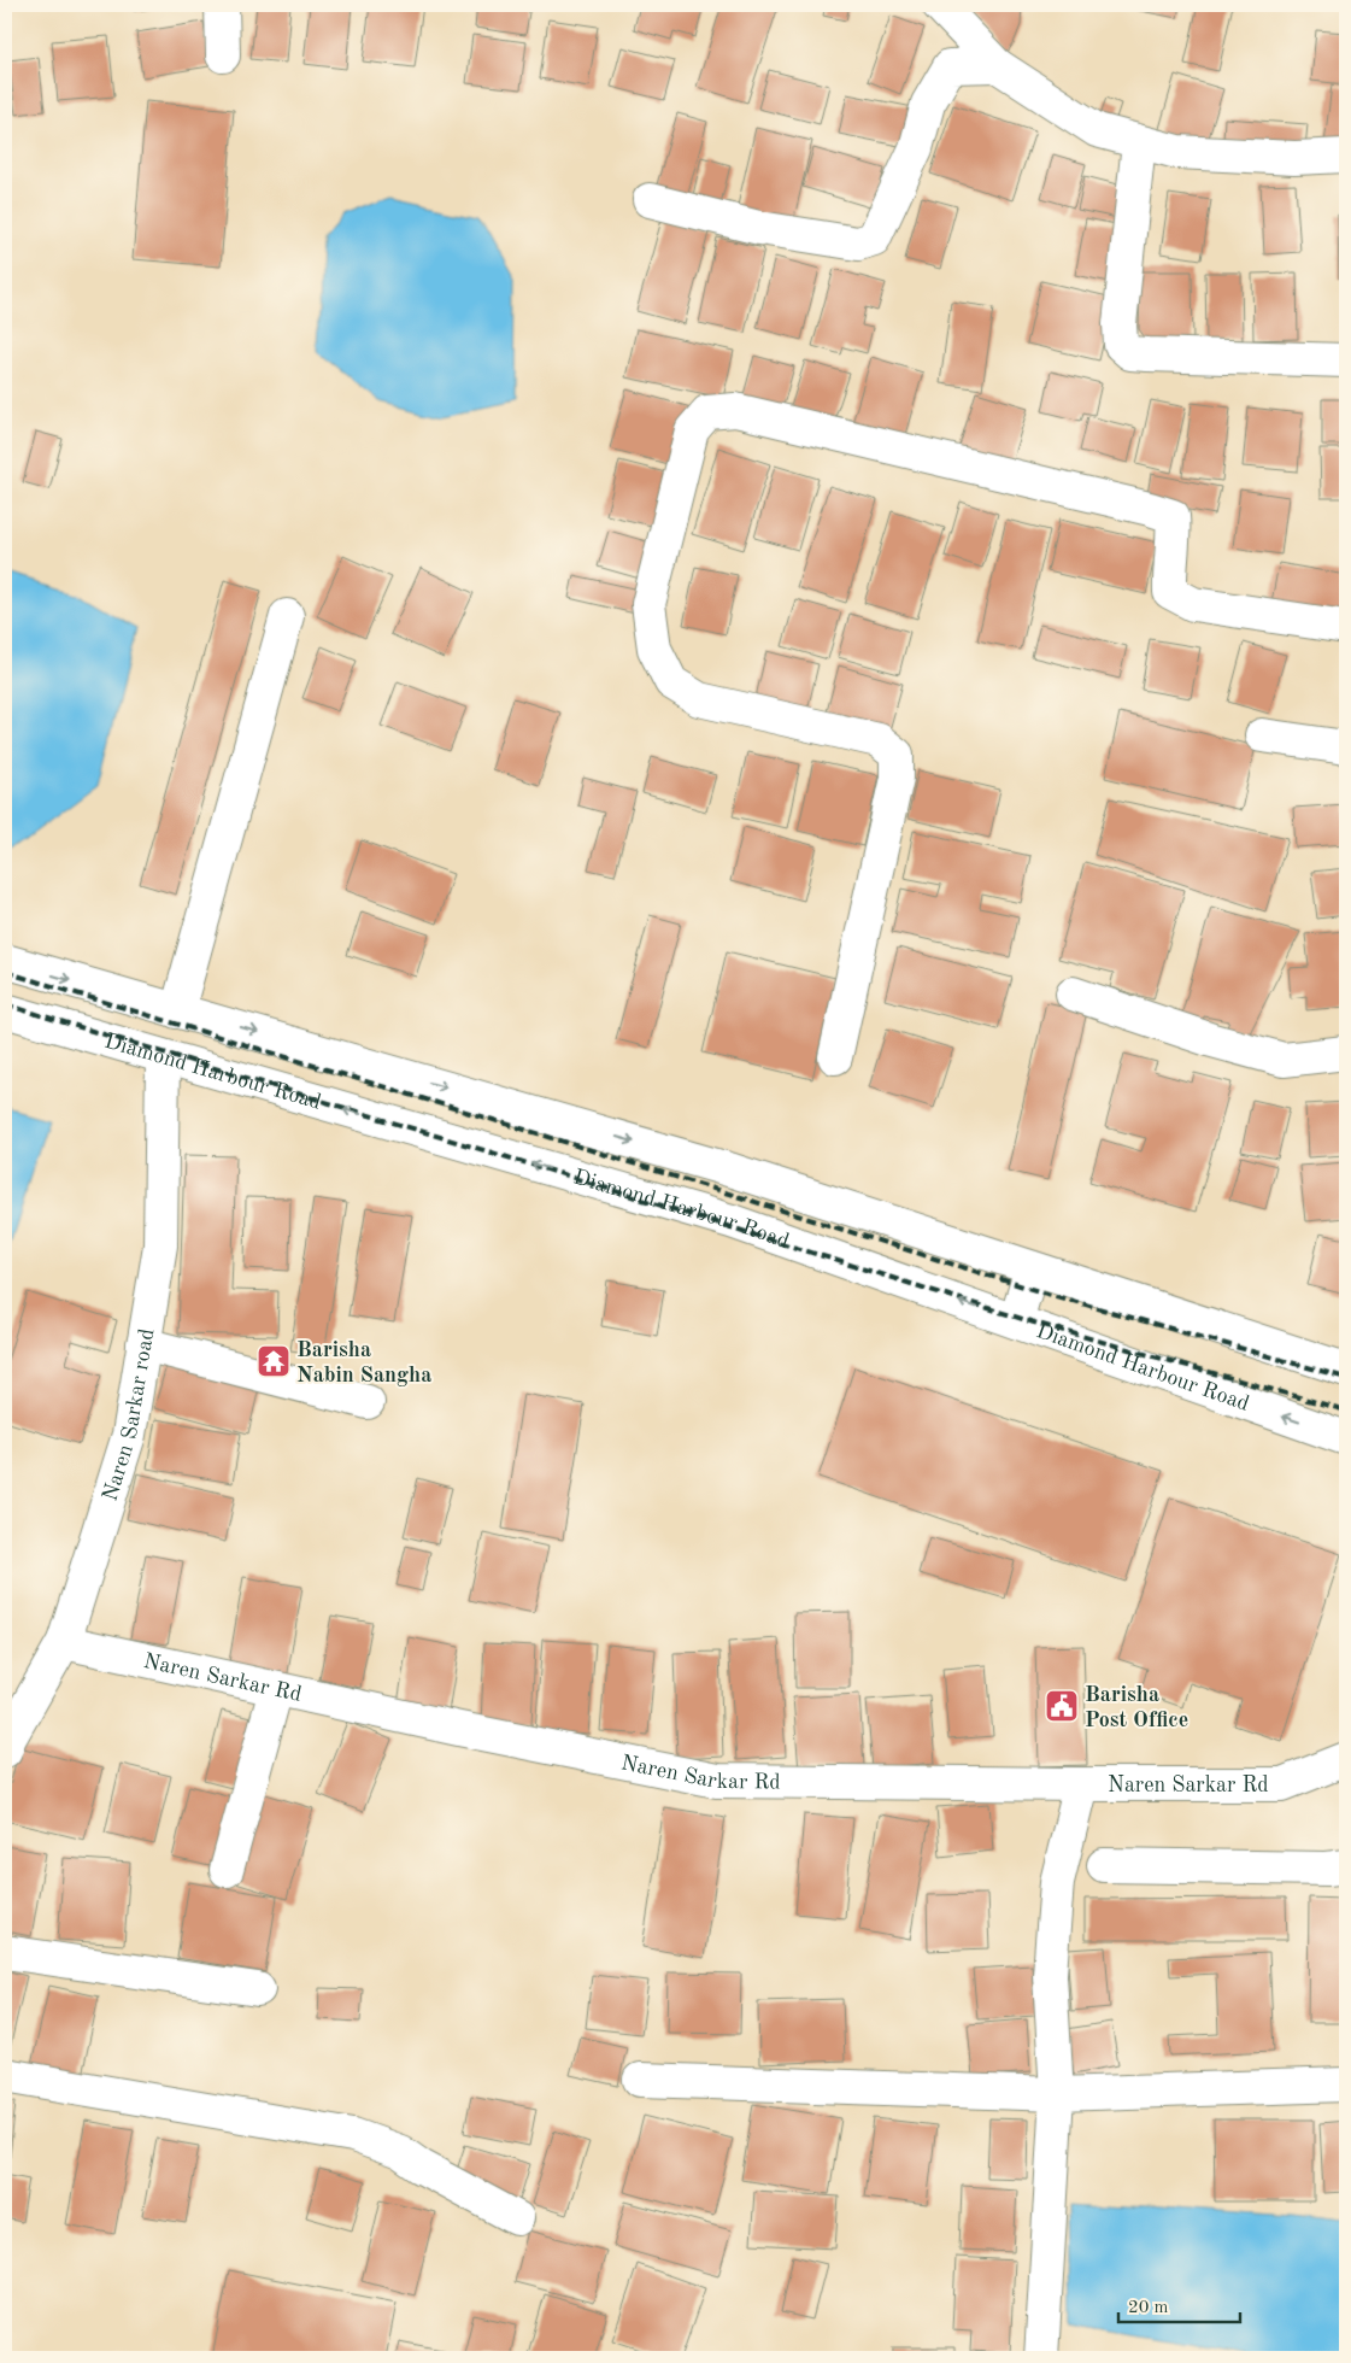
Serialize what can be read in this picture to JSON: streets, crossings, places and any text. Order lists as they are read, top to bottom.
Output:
{
  "streets": {
    "main road": ["Diamond Harbour Road", "Naren Sarkar road", "Naren Sarkar Rd"]
  },
  "crossings": [
    ["Diamond Harbour Road", "Naren Sarkar road"],
    ["Naren Sarkar road", "Naren Sarkar Rd"]
  ],
  "places": {
    "temple": ["Barisha Nabin Sangha"],
    "public building": ["Barisha Post Office"]
  },
  "scale_bar": "20 m"
}
